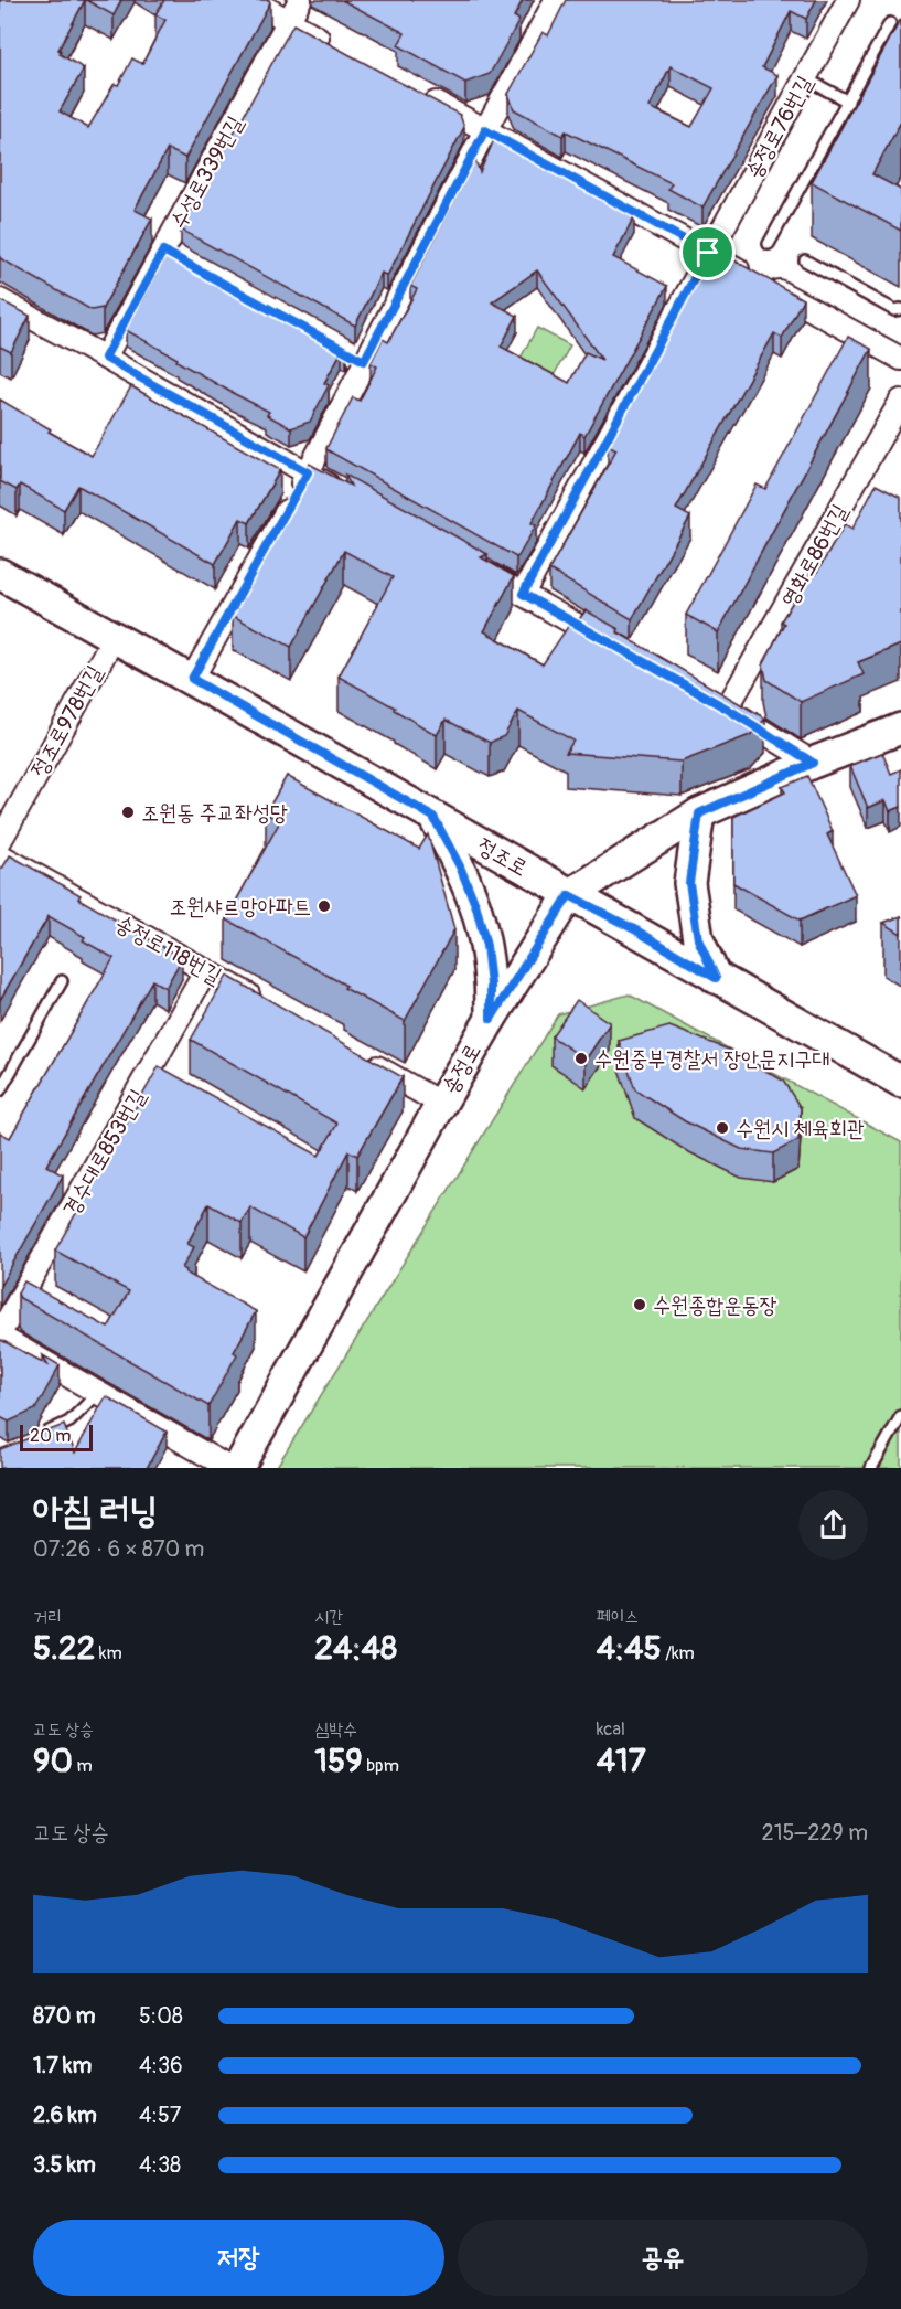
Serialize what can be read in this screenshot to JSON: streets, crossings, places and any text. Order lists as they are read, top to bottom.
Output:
{
  "streets": {
    "street": [
      "송정로76번길",
      "수성로339번길",
      "영화로86번길",
      "정조로978번길",
      "정조로",
      "송정로118번길",
      "송정로",
      "경수대로853번길"
    ]
  },
  "crossings": [
    ["정조로978번길", "정조로"],
    ["정조로", "송정로"],
    ["송정로118번길", "경수대로853번길"]
  ],
  "places": [
    "조원동 주교좌성당",
    "조원샤르망아파트",
    "수원중부경찰서 장안문지구대",
    "수원시 체육회관",
    "수원종합운동장"
  ],
  "scale_bar": "20 m",
  "page": {
    "scale": "20 m",
    "heading": ["아침 러닝", "07:26 · 6 × 870 m"],
    "stats": [
      ["거리", "5.22 km"],
      ["시간", "24:48"],
      ["페이스", "4:45 /km"],
      ["고도 상승", "90 m"],
      ["심박수", "159 bpm"],
      ["kcal", "417"]
    ],
    "chart": ["고도 상승", "215–229 m"],
    "list": [
      {
        "name": "870 m",
        "note": "5:08"
      },
      {
        "name": "1.7 km",
        "note": "4:36"
      },
      {
        "name": "2.6 km",
        "note": "4:57"
      },
      {
        "name": "3.5 km",
        "note": "4:38"
      }
    ],
    "buttons": ["저장", "공유"]
  }
}
